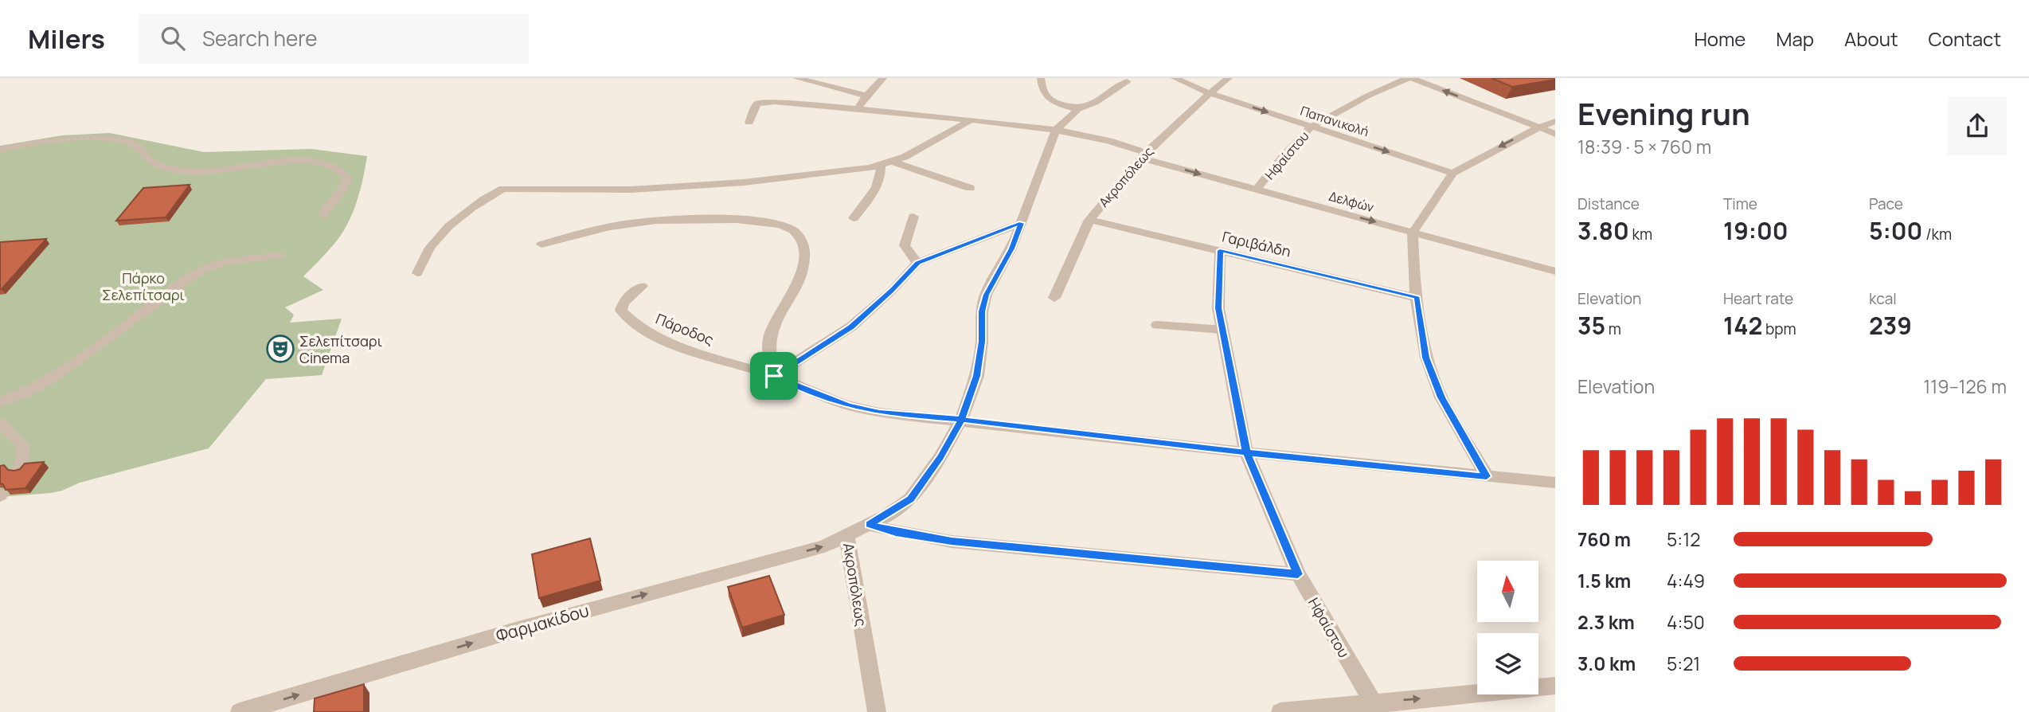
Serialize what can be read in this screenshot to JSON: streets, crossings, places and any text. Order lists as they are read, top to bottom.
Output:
{
  "streets": {
    "street": [
      "Παπανικολή",
      "Ηφαίστου",
      "Ακροπόλεως",
      "Δελφών",
      "Γαριβάλδη",
      "Πάροδος",
      "Φαρμακίδου"
    ]
  },
  "crossings": [
    ["Παπανικολή", "Ηφαίστου"],
    ["Παπανικολή", "Ακροπόλεως"],
    ["Ηφαίστου", "Δελφών"],
    ["Ηφαίστου", "Γαριβάλδη"],
    ["Ακροπόλεως", "Δελφών"],
    ["Ακροπόλεως", "Γαριβάλδη"],
    ["Ακροπόλεως", "Φαρμακίδου"]
  ],
  "one_way": ["Παπανικολή", "Φαρμακίδου"],
  "parks": ["Πάρκο Σελεπίτσαρι"],
  "places": {
    "theatre": ["Σελεπίτσαρι Cinema"]
  },
  "north": "top",
  "page": {
    "header": "Milers",
    "search": "Search here",
    "nav": [
      "Home",
      "Map",
      "About",
      "Contact"
    ],
    "heading": ["Evening run", "18:39 · 5 × 760 m"],
    "stats": [
      ["Distance", "3.80 km"],
      ["Time", "19:00"],
      ["Pace", "5:00 /km"],
      ["Elevation", "35 m"],
      ["Heart rate", "142 bpm"],
      ["kcal", "239"]
    ],
    "chart": ["Elevation", "119–126 m"],
    "list": [
      {
        "name": "760 m",
        "note": "5:12"
      },
      {
        "name": "1.5 km",
        "note": "4:49"
      },
      {
        "name": "2.3 km",
        "note": "4:50"
      },
      {
        "name": "3.0 km",
        "note": "5:21"
      }
    ]
  }
}
